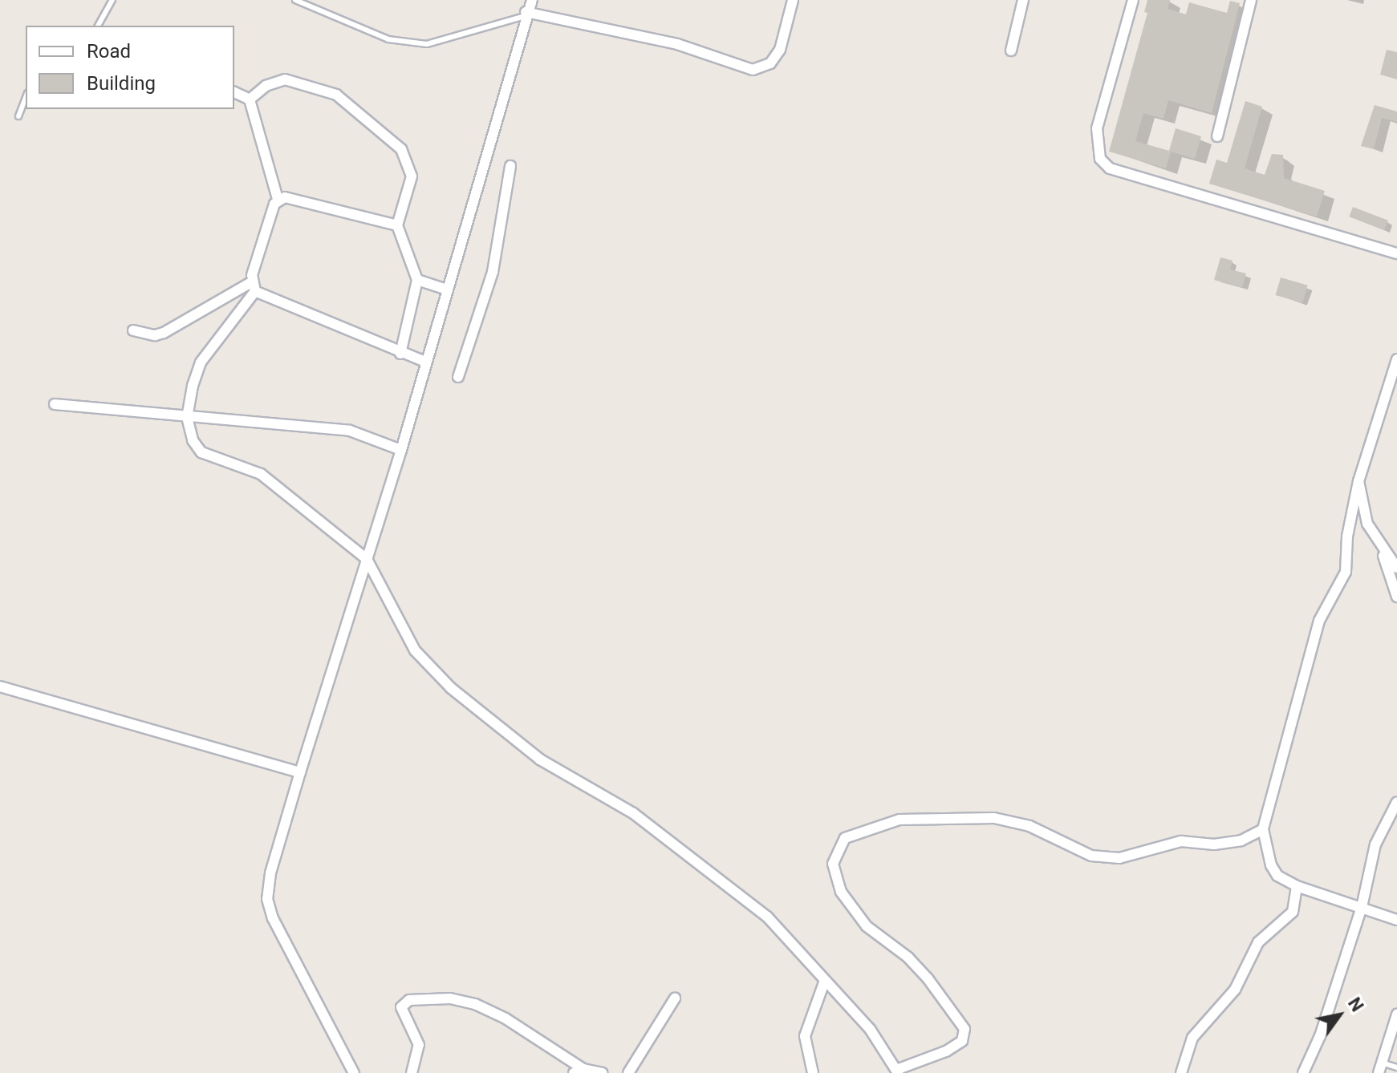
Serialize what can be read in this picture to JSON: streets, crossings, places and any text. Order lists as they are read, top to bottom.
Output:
{
  "legend": ["Road", "Building"],
  "north": "top right"
}
